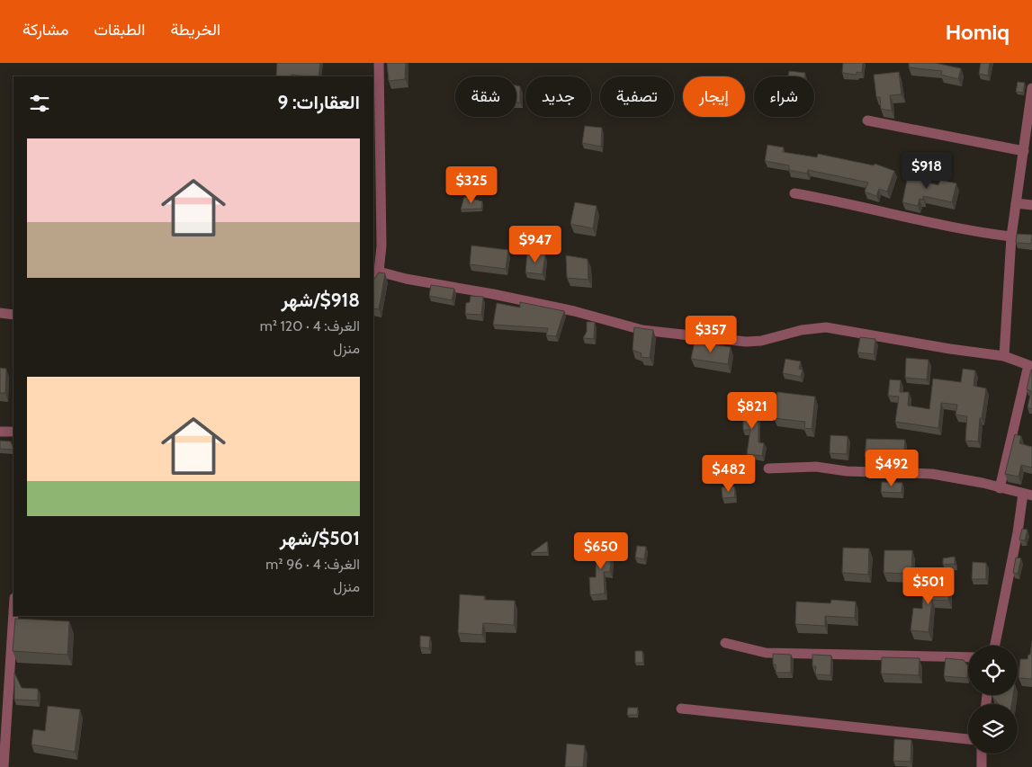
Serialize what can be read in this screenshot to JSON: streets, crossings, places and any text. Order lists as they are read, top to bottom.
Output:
{
  "page": {
    "header": "Homiq",
    "nav": ["الخريطة", "الطبقات", "مشاركة"],
    "chip": [
      "شراء",
      "إيجار",
      "تصفية",
      "جديد",
      "شقة"
    ],
    "heading": "العقارات: 9",
    "list": [
      {
        "name": "$918/شهر",
        "note": "الغرف: 4 · 120 m² · منزل"
      },
      {
        "name": "$501/شهر",
        "note": "الغرف: 4 · 96 m² · منزل"
      }
    ],
    "price": [
      "$918",
      "$325",
      "$947",
      "$357",
      "$821",
      "$492",
      "$482",
      "$650",
      "$501"
    ]
  }
}
